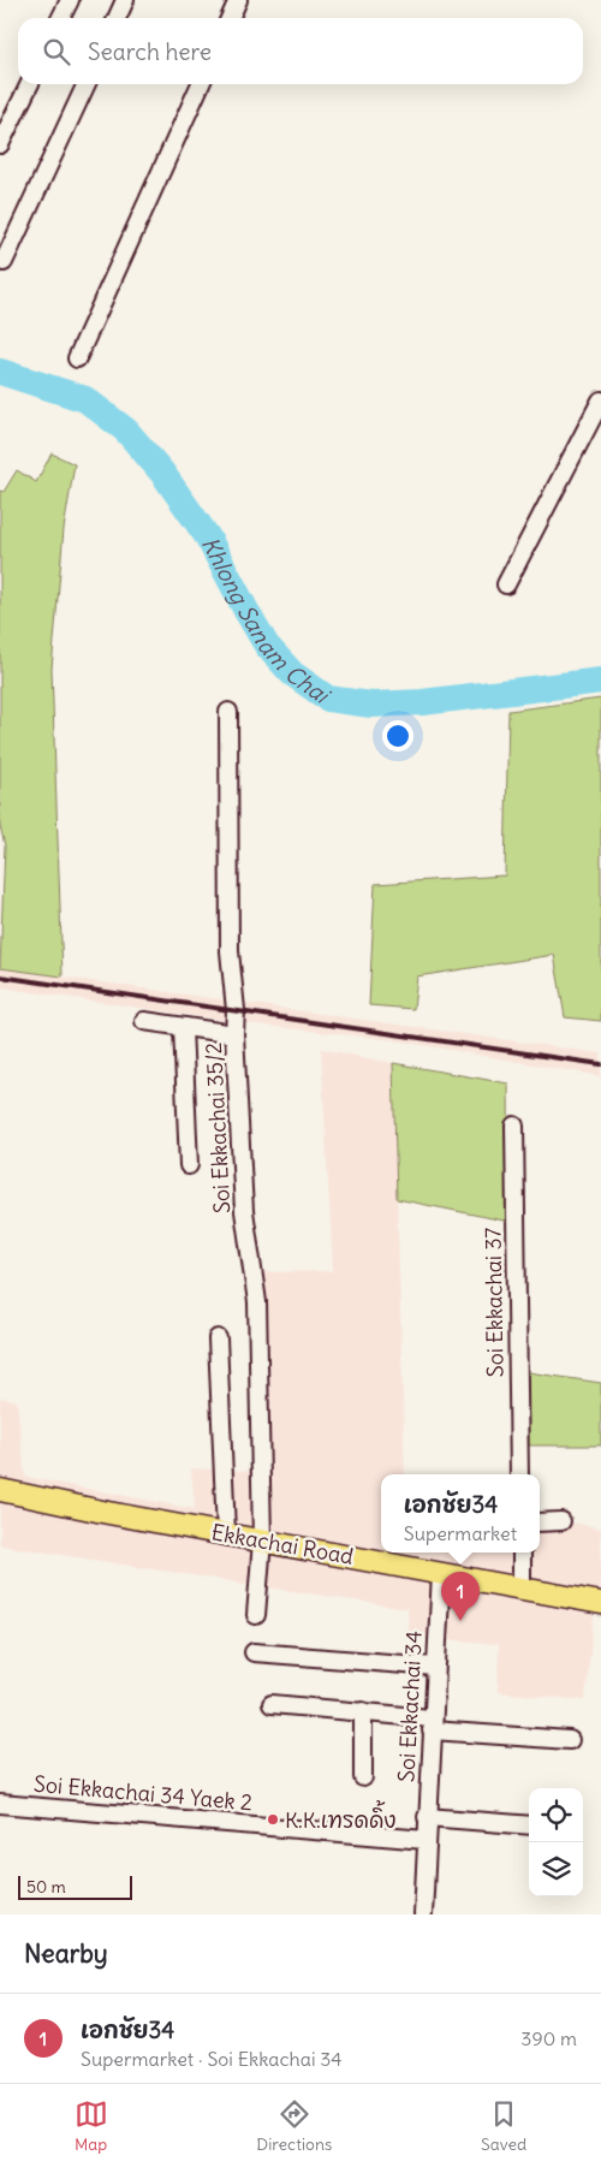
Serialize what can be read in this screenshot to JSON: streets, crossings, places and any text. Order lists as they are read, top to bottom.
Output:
{
  "streets": {
    "main road": ["Ekkachai Road"],
    "street": [
      "Soi Ekkachai 35/2",
      "Soi Ekkachai 37",
      "Soi Ekkachai 34",
      "Soi Ekkachai 34 Yaek 2"
    ]
  },
  "crossings": [
    ["Soi Ekkachai 35/2", "Ekkachai Road"],
    ["Ekkachai Road", "Soi Ekkachai 34"],
    ["Soi Ekkachai 34", "Soi Ekkachai 34 Yaek 2"]
  ],
  "water": ["Khlong Sanam Chai"],
  "places": ["K.K.เทรดดิ้ง"],
  "scale_bar": "50 m",
  "page": {
    "search": "Search here",
    "popup": ["เอกชัย34", "Supermarket"],
    "pins": "1",
    "scale": "50 m",
    "heading": "Nearby",
    "list": [
      {
        "mark": "1",
        "name": "เอกชัย34",
        "note": "Supermarket · Soi Ekkachai 34",
        "value": "390 m"
      }
    ],
    "nav": ["Map", "Directions", "Saved"]
  }
}
